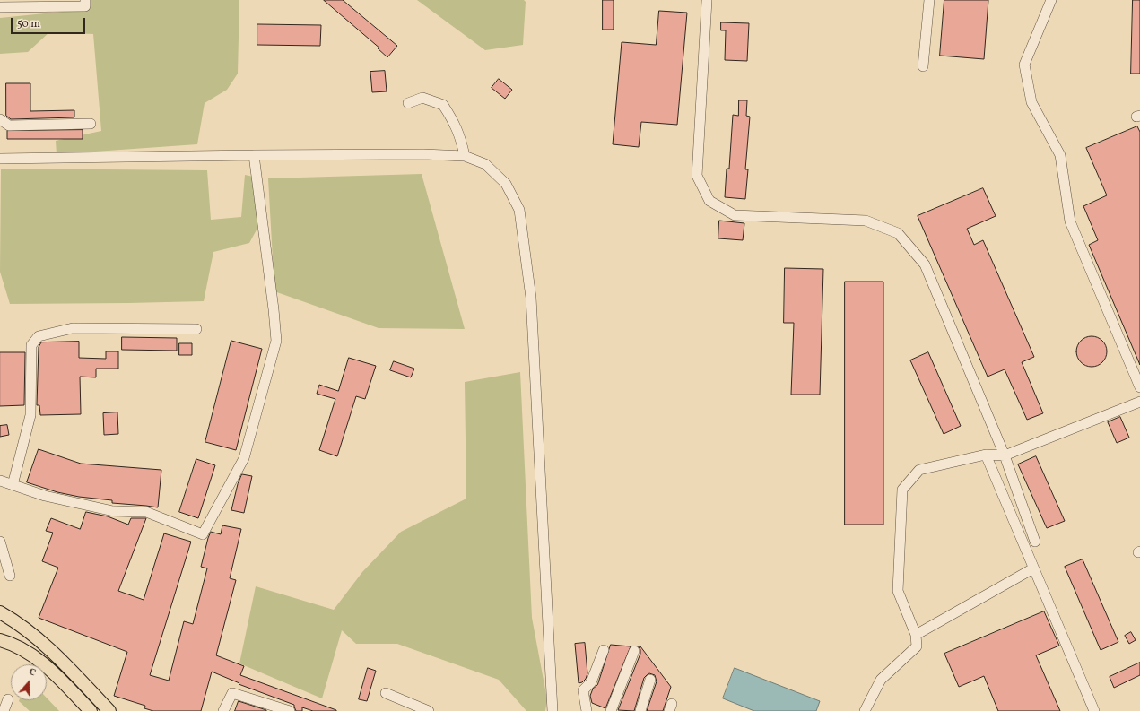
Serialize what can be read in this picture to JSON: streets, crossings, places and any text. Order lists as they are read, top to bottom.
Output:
{
  "scale_bar": "50 m",
  "north": "top"
}
